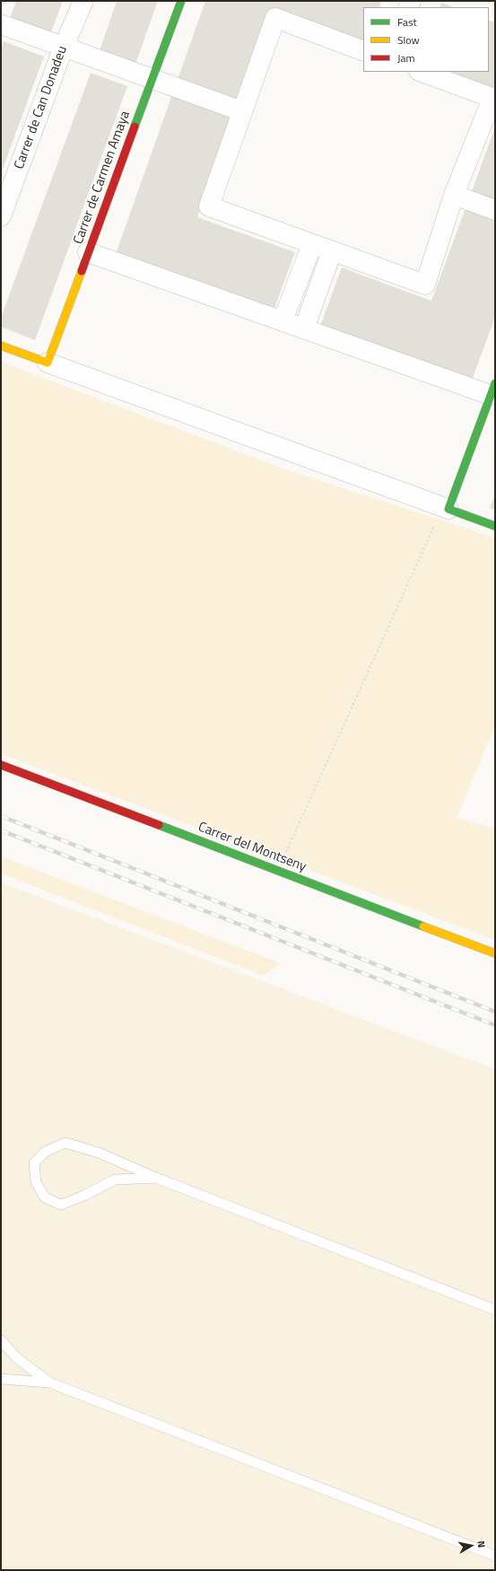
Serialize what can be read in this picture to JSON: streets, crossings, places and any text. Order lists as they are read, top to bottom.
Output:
{
  "streets": {
    "street": ["Carrer de Can Donadeu", "Carrer de Carmen Amaya", "Carrer del Montseny"]
  },
  "legend": ["Fast", "Slow", "Jam"],
  "north": "right"
}
